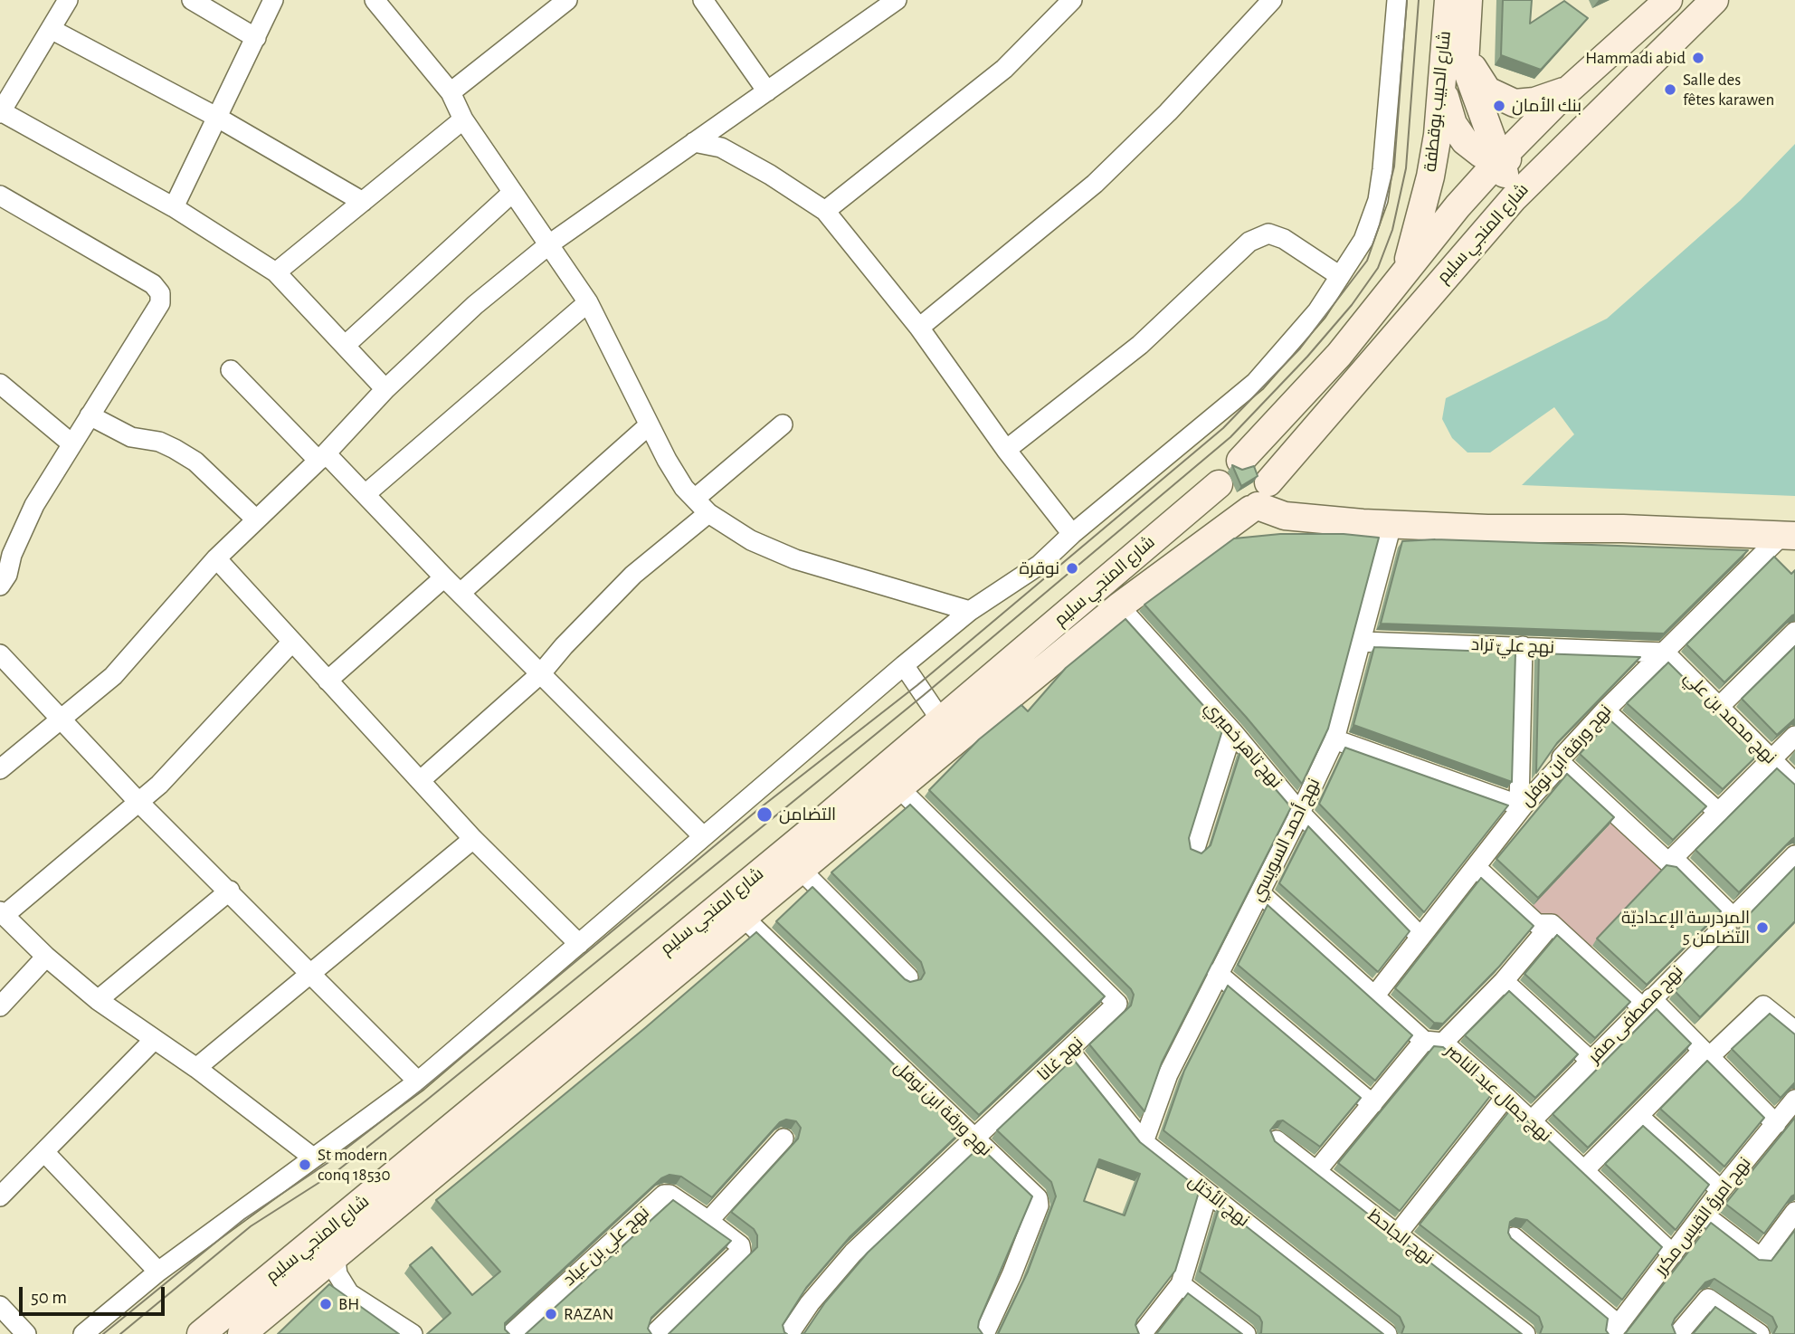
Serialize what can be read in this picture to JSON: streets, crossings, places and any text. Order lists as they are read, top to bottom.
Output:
{
  "streets": {
    "main road": ["شارع الحبيب بوقطفة", "شارع المنجي سليم"],
    "street": [
      "نهج عليّ تراد",
      "نهج محمد بن علي",
      "نهج تاهر خميري",
      "نهج ورقة ابن نوفل",
      "نهج أحمد السويسي",
      "نهج مصطفى صفر",
      "نهج غانا",
      "نهج جمال عبد الناصر",
      "نهج الأختل",
      "نهج امرؤ القيس مكرر",
      "نهج الجاحظ",
      "نهج علي بن عياد"
    ]
  },
  "crossings": [
    ["شارع الحبيب بوقطفة", "شارع المنجي سليم"],
    ["شارع المنجي سليم", "نهج تاهر خميري"],
    ["شارع المنجي سليم", "نهج ورقة ابن نوفل"],
    ["شارع المنجي سليم", "نهج غانا"],
    ["نهج عليّ تراد", "نهج محمد بن علي"],
    ["نهج عليّ تراد", "نهج ورقة ابن نوفل"],
    ["نهج عليّ تراد", "نهج أحمد السويسي"],
    ["نهج محمد بن علي", "نهج ورقة ابن نوفل"],
    ["نهج تاهر خميري", "نهج ورقة ابن نوفل"],
    ["نهج تاهر خميري", "نهج أحمد السويسي"],
    ["نهج ورقة ابن نوفل", "نهج غانا"],
    ["نهج ورقة ابن نوفل", "نهج جمال عبد الناصر"],
    ["نهج أحمد السويسي", "نهج جمال عبد الناصر"],
    ["نهج أحمد السويسي", "نهج الأختل"],
    ["نهج مصطفى صفر", "نهج جمال عبد الناصر"],
    ["نهج غانا", "نهج الأختل"],
    ["نهج جمال عبد الناصر", "نهج امرؤ القيس مكرر"]
  ],
  "places": [
    "Hammadi abid",
    "Salle des fêtes karawen",
    "بنك الأمان",
    "نوقرة",
    "التضامن",
    "المردرسة الإعداديّة التّضامن 5",
    "St modern conq 18530",
    "BH",
    "RAZAN"
  ],
  "scale_bar": "50 m"
}
